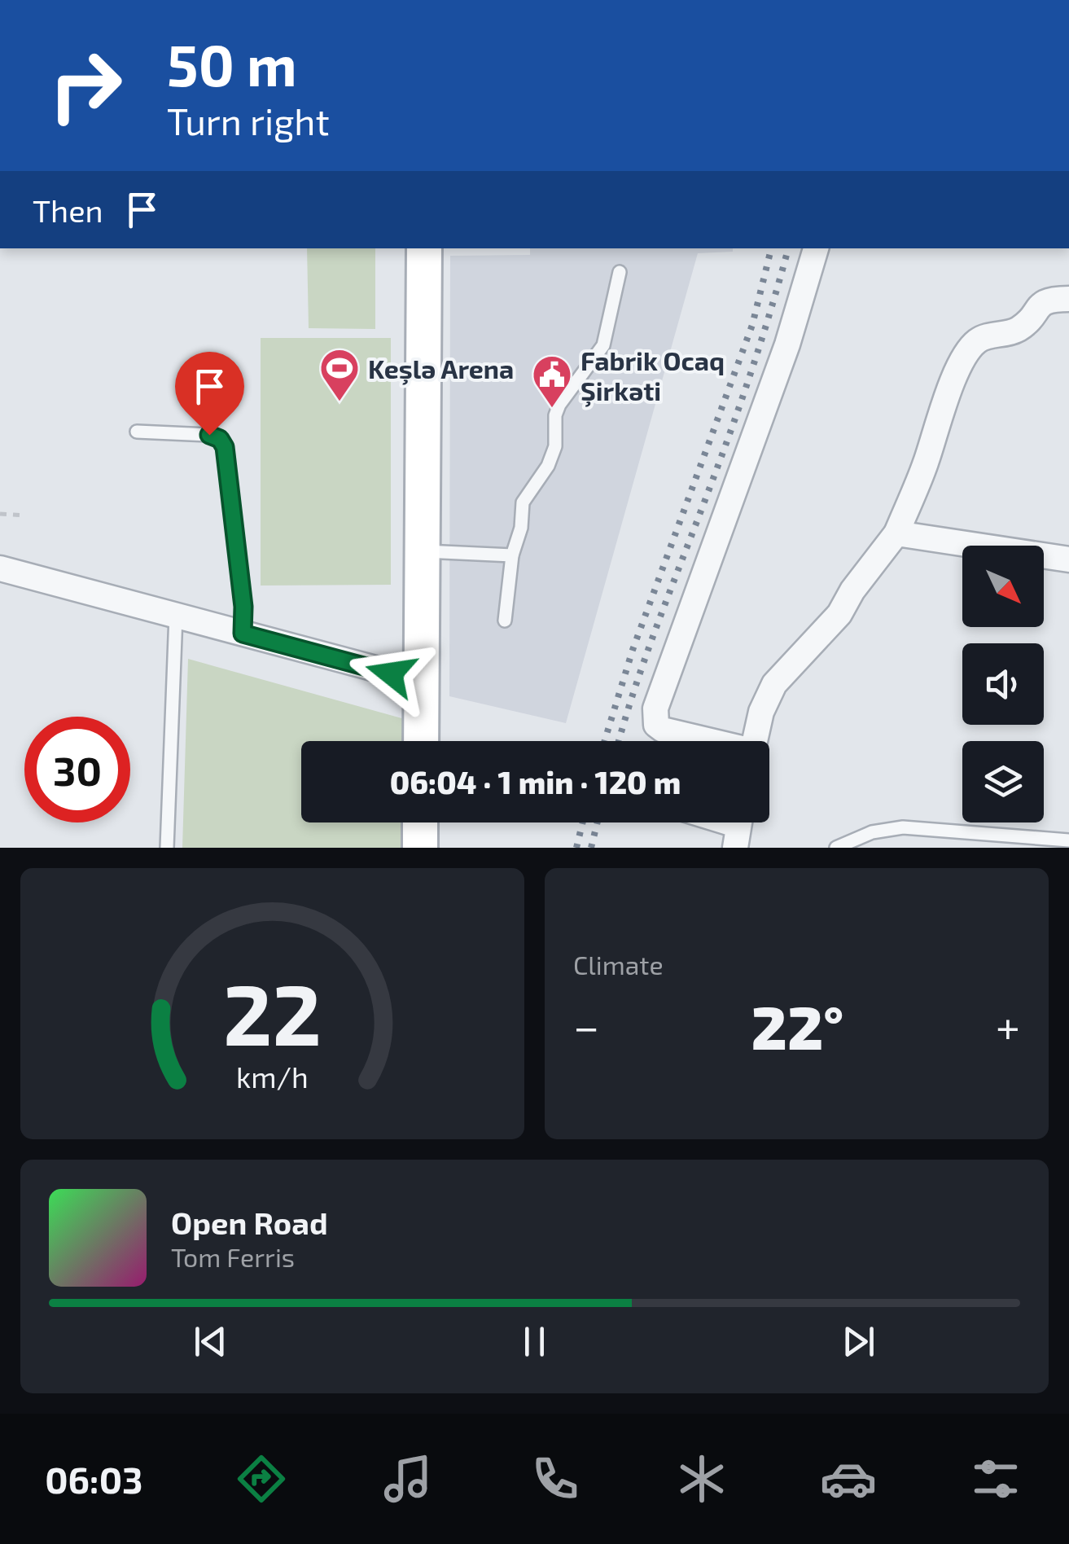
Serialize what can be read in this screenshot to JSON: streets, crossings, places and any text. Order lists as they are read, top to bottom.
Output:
{
  "places": {
    "sports": ["Keşlə Arena"],
    "public building": ["Fabrik Ocaq Şirkəti"]
  },
  "north": "bottom right",
  "page": {
    "turn": ["50 m", "Turn right"],
    "then": "Then",
    "limit": "30",
    "trip": "06:04 · 1 min · 120 m",
    "tile": "Climate",
    "heat": ["−", "22°", "+"],
    "song": ["Open Road", "Tom Ferris"],
    "tabs": "06:03",
    "gauge": ["22", "km/h"]
  }
}
